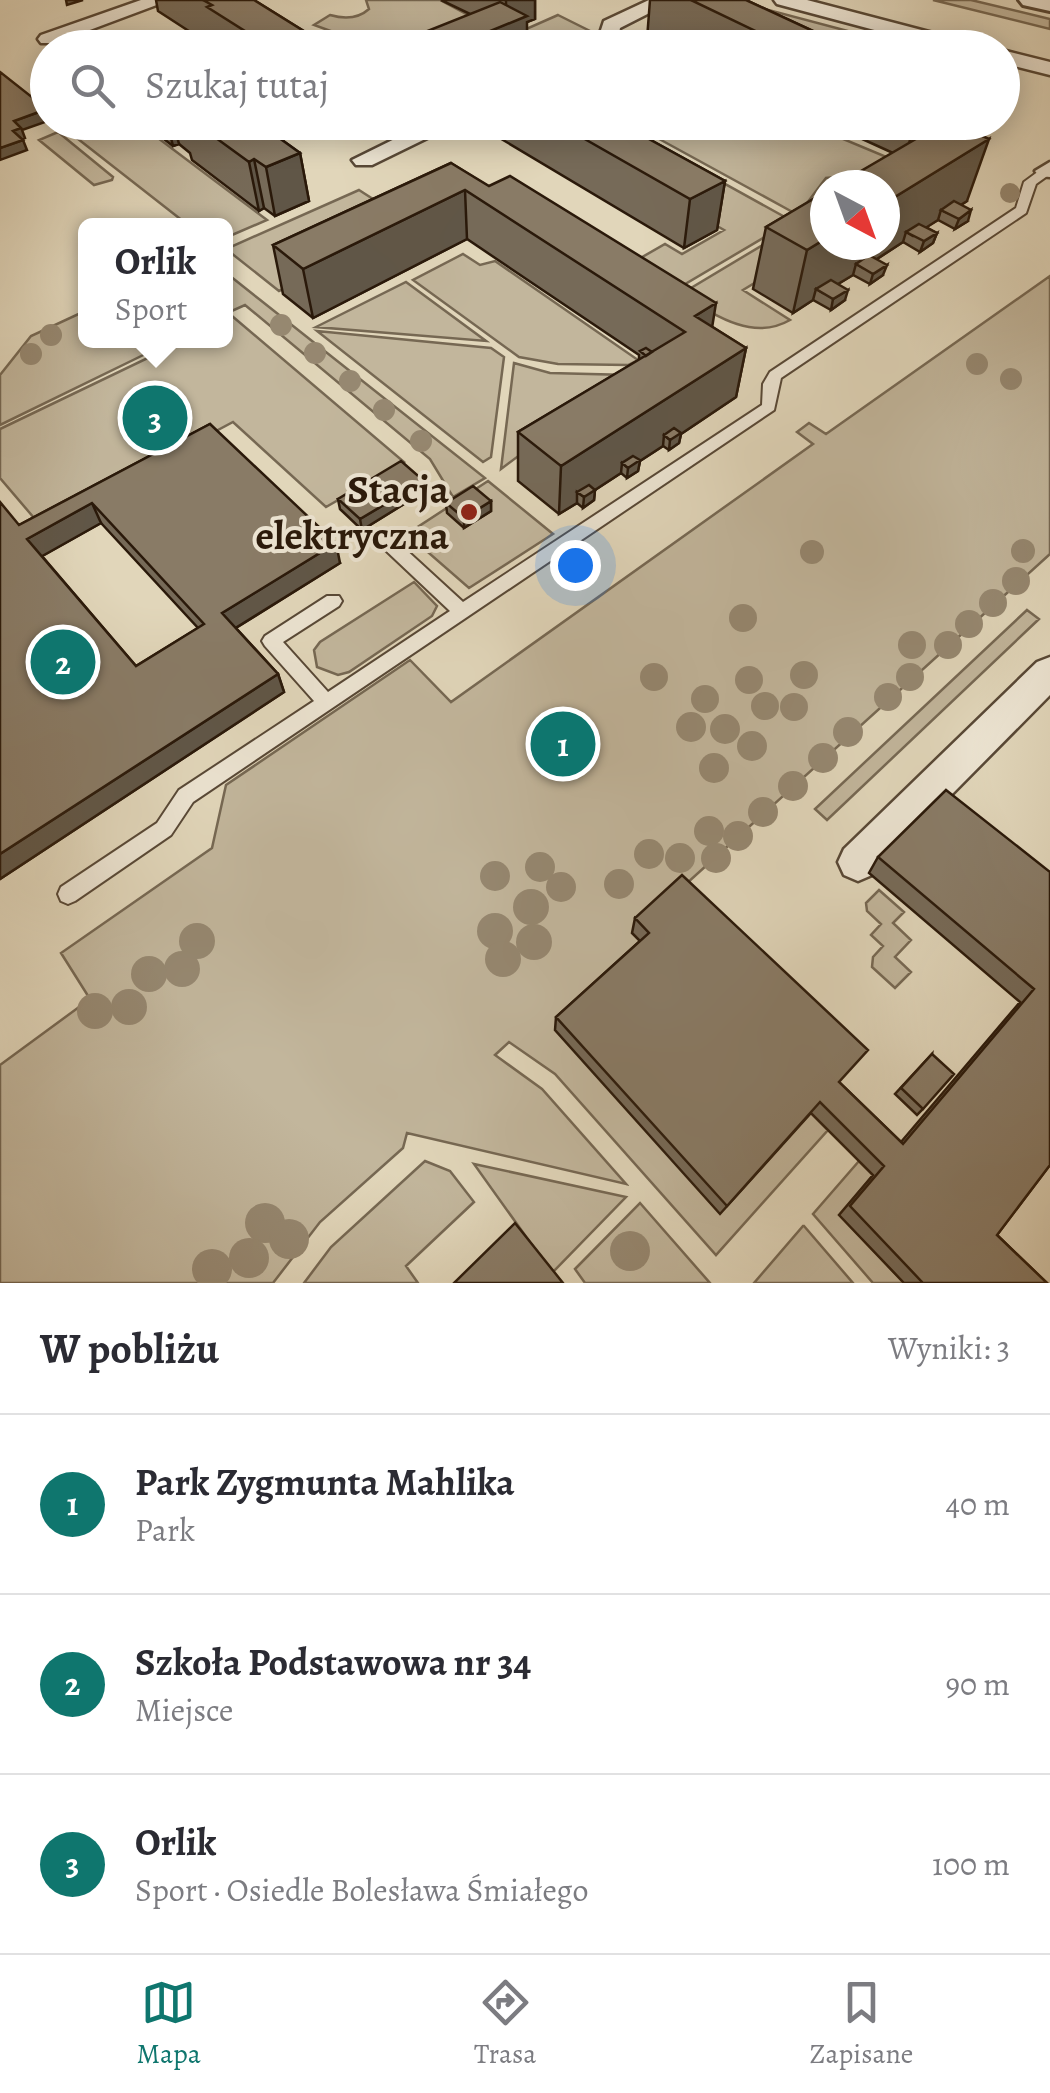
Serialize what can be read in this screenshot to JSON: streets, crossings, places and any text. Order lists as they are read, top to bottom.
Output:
{
  "places": ["Stacja elektryczna"],
  "north": "bottom right",
  "page": {
    "search": "Szukaj tutaj",
    "popup": ["Orlik", "Sport"],
    "pins": ["3", "2", "1"],
    "heading": ["W pobliżu", "Wyniki: 3"],
    "list": [
      {
        "mark": "1",
        "name": "Park Zygmunta Mahlika",
        "note": "Park",
        "value": "40 m"
      },
      {
        "mark": "2",
        "name": "Szkoła Podstawowa nr 34",
        "note": "Miejsce",
        "value": "90 m"
      },
      {
        "mark": "3",
        "name": "Orlik",
        "note": "Sport · Osiedle Bolesława Śmiałego",
        "value": "100 m"
      }
    ],
    "nav": ["Mapa", "Trasa", "Zapisane"]
  }
}
